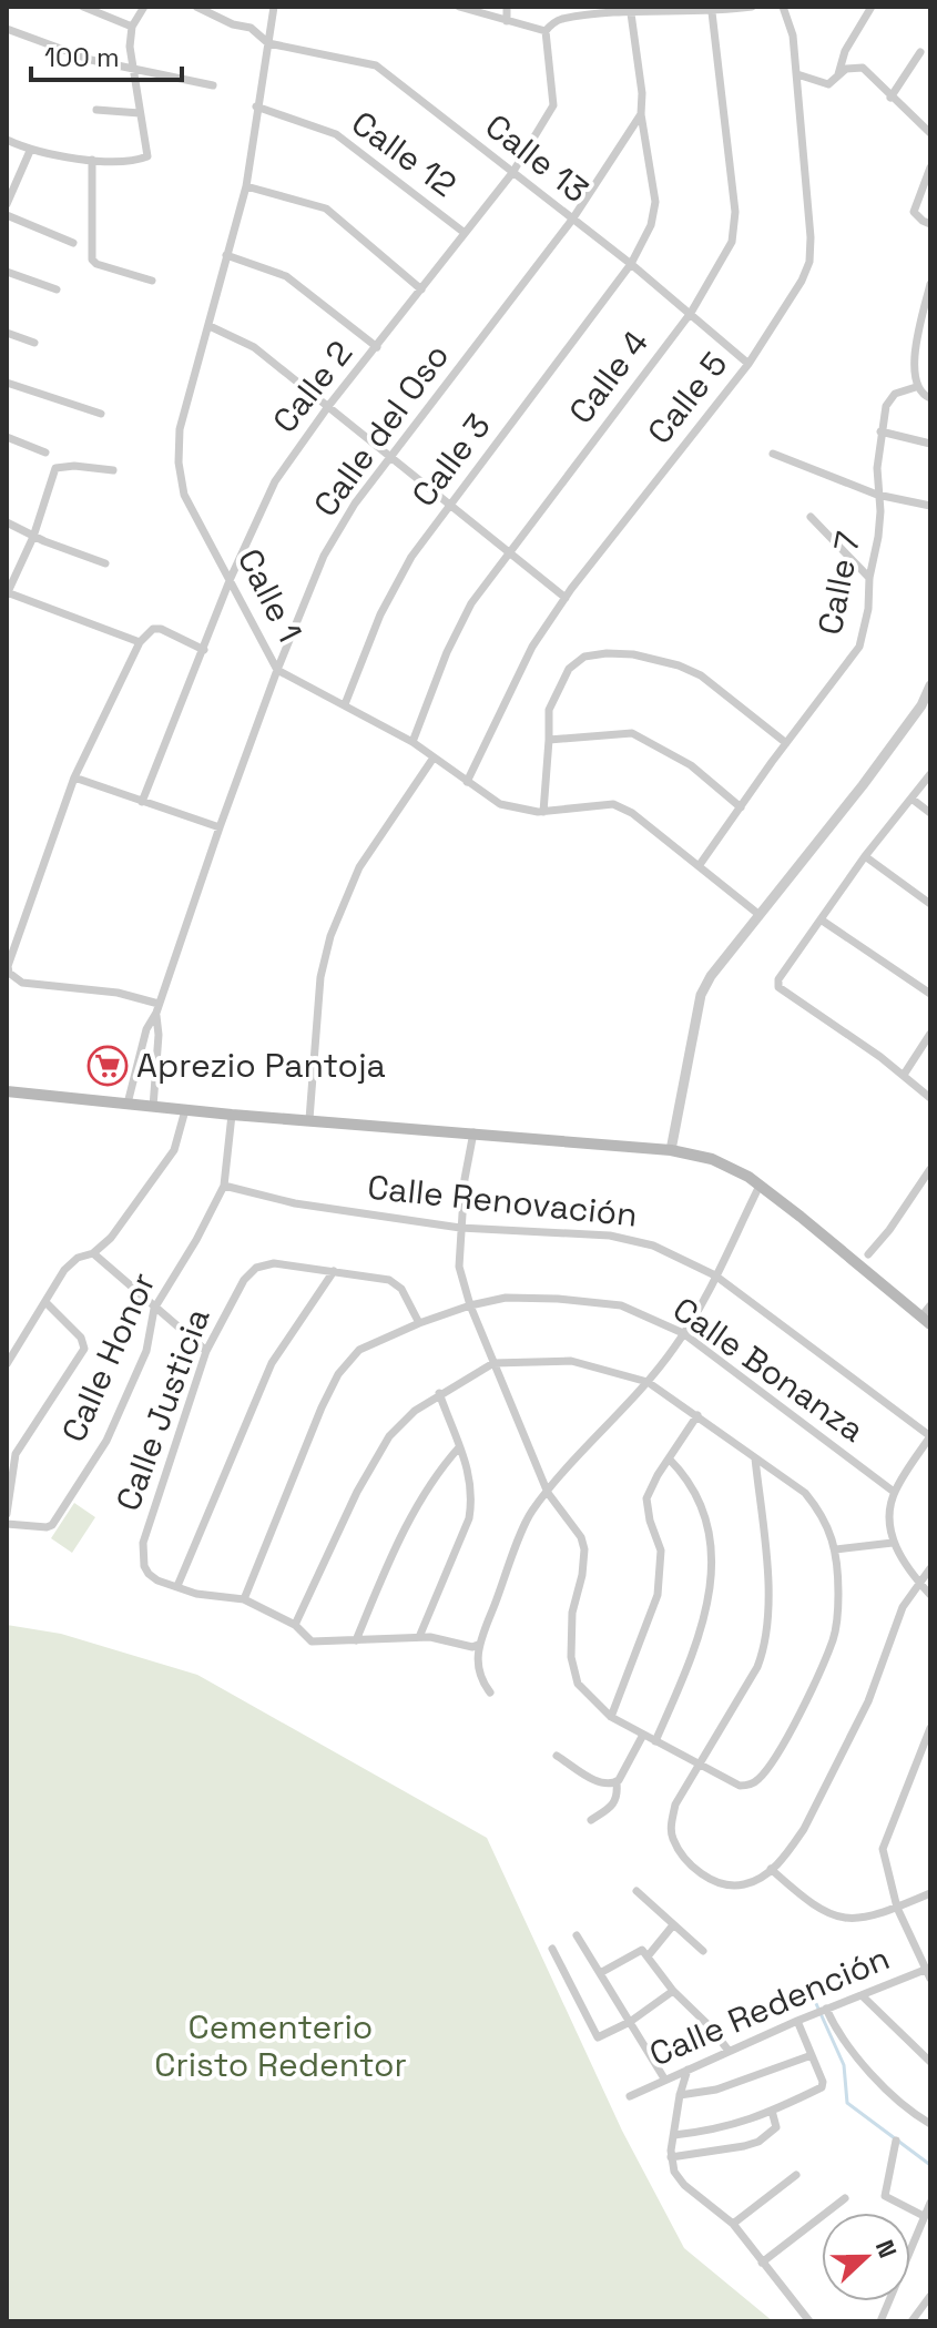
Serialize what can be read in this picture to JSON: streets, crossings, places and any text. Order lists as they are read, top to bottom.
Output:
{
  "streets": {
    "street": [
      "Calle 12",
      "Calle 13",
      "Calle 4",
      "Calle 2",
      "Calle 5",
      "Calle del Oso",
      "Calle 3",
      "Calle 7",
      "Calle 1",
      "Calle Renovación",
      "Calle Honor",
      "Calle Bonanza",
      "Calle Justicia",
      "Calle Redención"
    ]
  },
  "crossings": [
    ["Calle 12", "Calle 2"],
    ["Calle 12", "Calle 1"],
    ["Calle 13", "Calle 4"],
    ["Calle 13", "Calle 2"],
    ["Calle 13", "Calle 5"],
    ["Calle 13", "Calle del Oso"],
    ["Calle 13", "Calle 3"],
    ["Calle 13", "Calle 1"],
    ["Calle 4", "Calle 1"],
    ["Calle 2", "Calle 1"],
    ["Calle 5", "Calle 1"],
    ["Calle del Oso", "Calle 3"],
    ["Calle del Oso", "Calle 1"],
    ["Calle 3", "Calle 1"],
    ["Calle 7", "Calle 1"],
    ["Calle Renovación", "Calle Honor"],
    ["Calle Bonanza", "Calle Justicia"]
  ],
  "parks": ["Cementerio Cristo Redentor"],
  "places": {
    "supermarket": ["Aprezio Pantoja"]
  },
  "scale_bar": "100 m",
  "north": "right"
}
